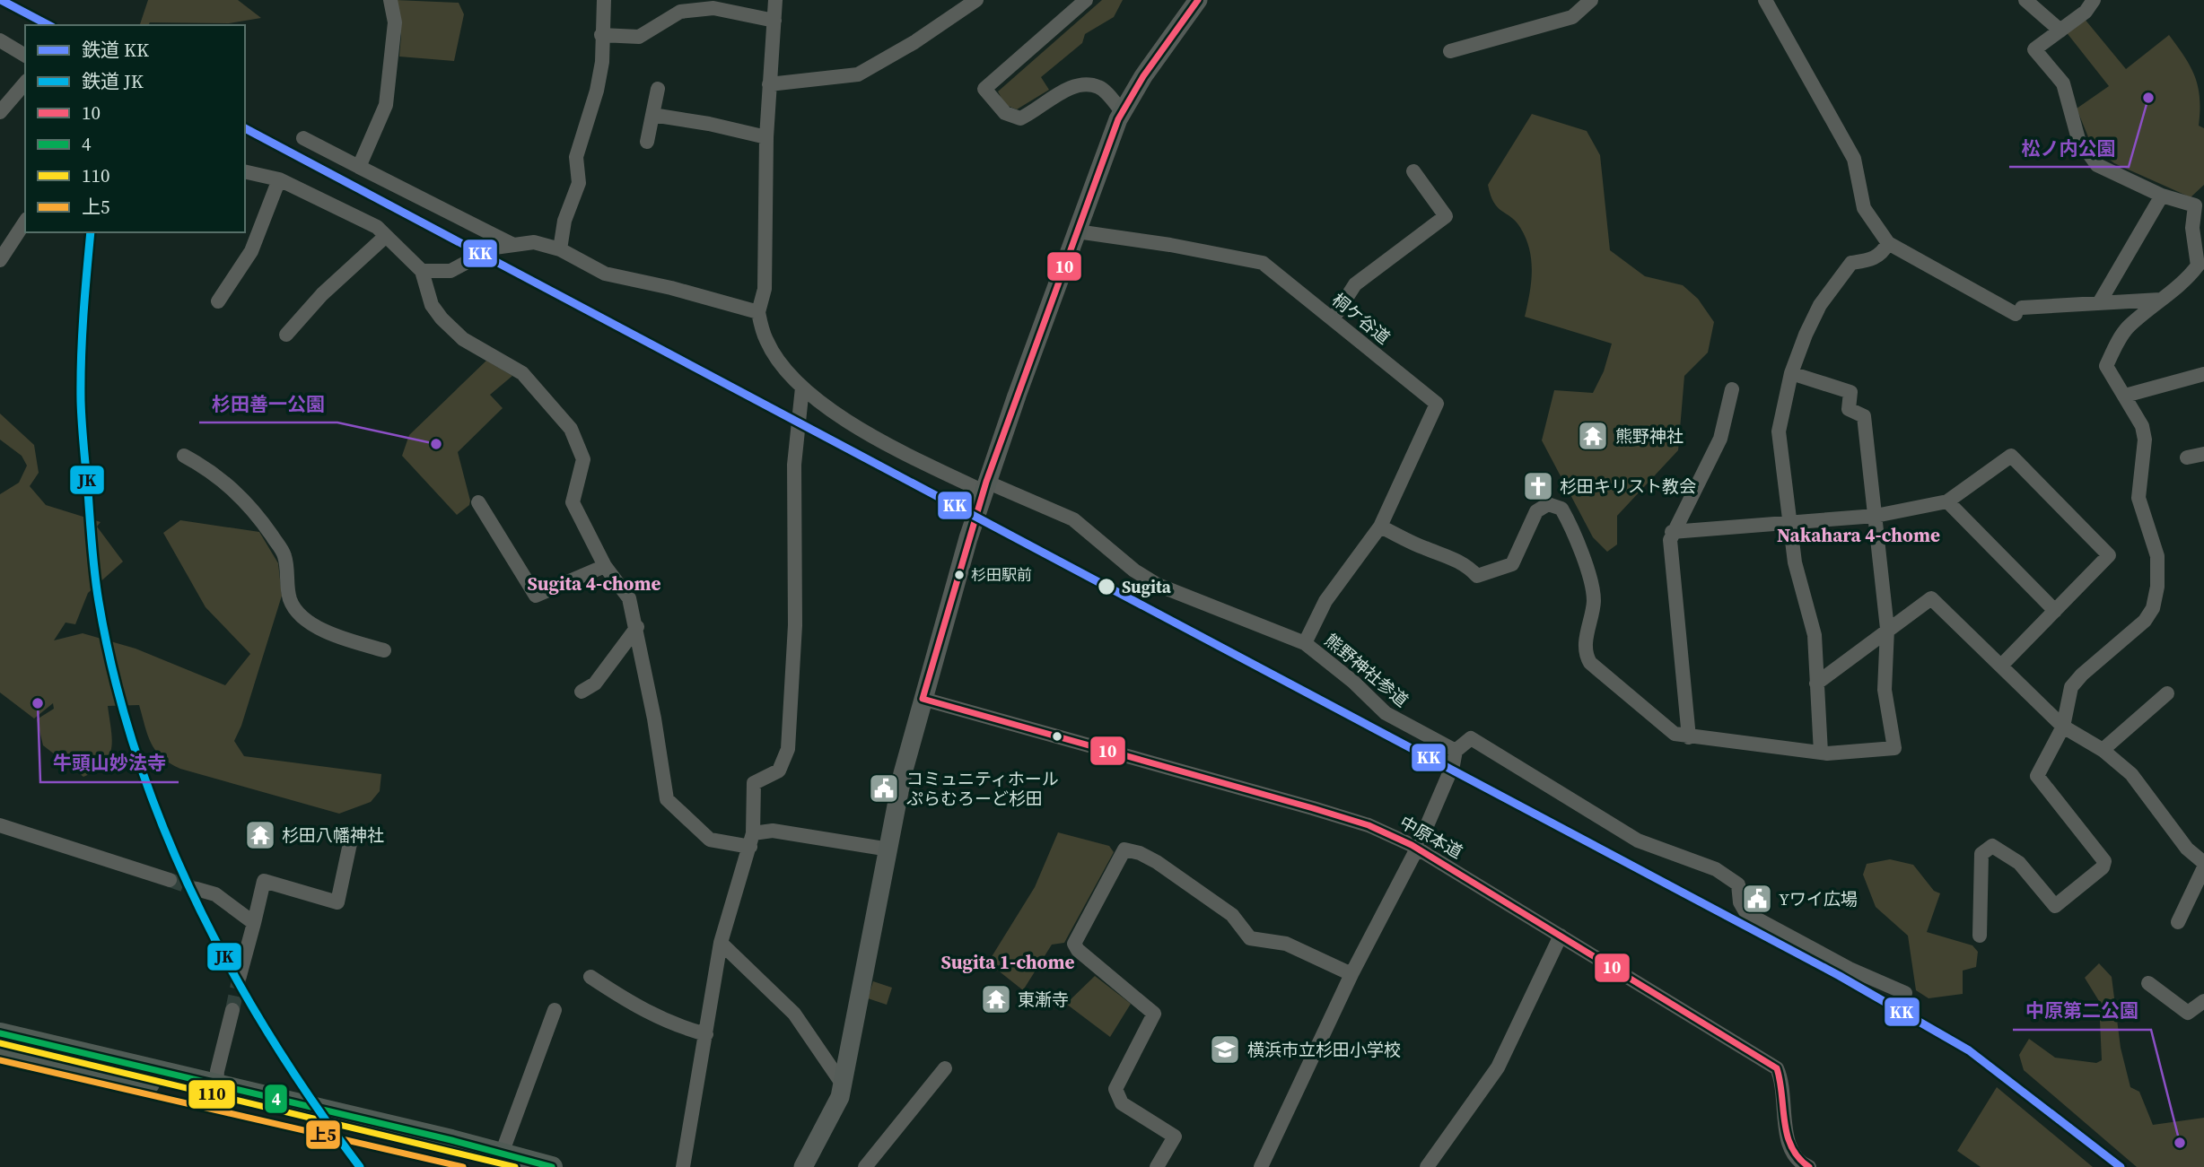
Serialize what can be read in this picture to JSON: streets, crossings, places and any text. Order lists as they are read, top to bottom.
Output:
{
  "streets": {
    "street": ["桐ケ谷道", "熊野神社参道", "中原本道"]
  },
  "crossings": [
    ["桐ケ谷道", "熊野神社参道"]
  ],
  "districts": ["Nakahara 4-chome", "Sugita 4-chome", "Sugita 1-chome"],
  "places": {
    "other": [
      "松ノ内公園",
      "杉田善一公園",
      "杉田駅前",
      "Sugita",
      "牛頭山妙法寺",
      "中原第二公園"
    ],
    "temple": ["熊野神社", "杉田八幡神社", "東漸寺"],
    "church": ["杉田キリスト教会"],
    "public building": ["コミュニティホール ぷらむろーど杉田", "Yワイ広場"],
    "school or university": ["横浜市立杉田小学校"]
  },
  "lines": [
    "rail line KK",
    "transit line 10",
    "rail line JK",
    "transit line 4",
    "transit line 110",
    "transit line 上5"
  ],
  "legend": [
    "鉄道 KK",
    "鉄道 JK",
    "10",
    "4",
    "110",
    "上5"
  ]
}
